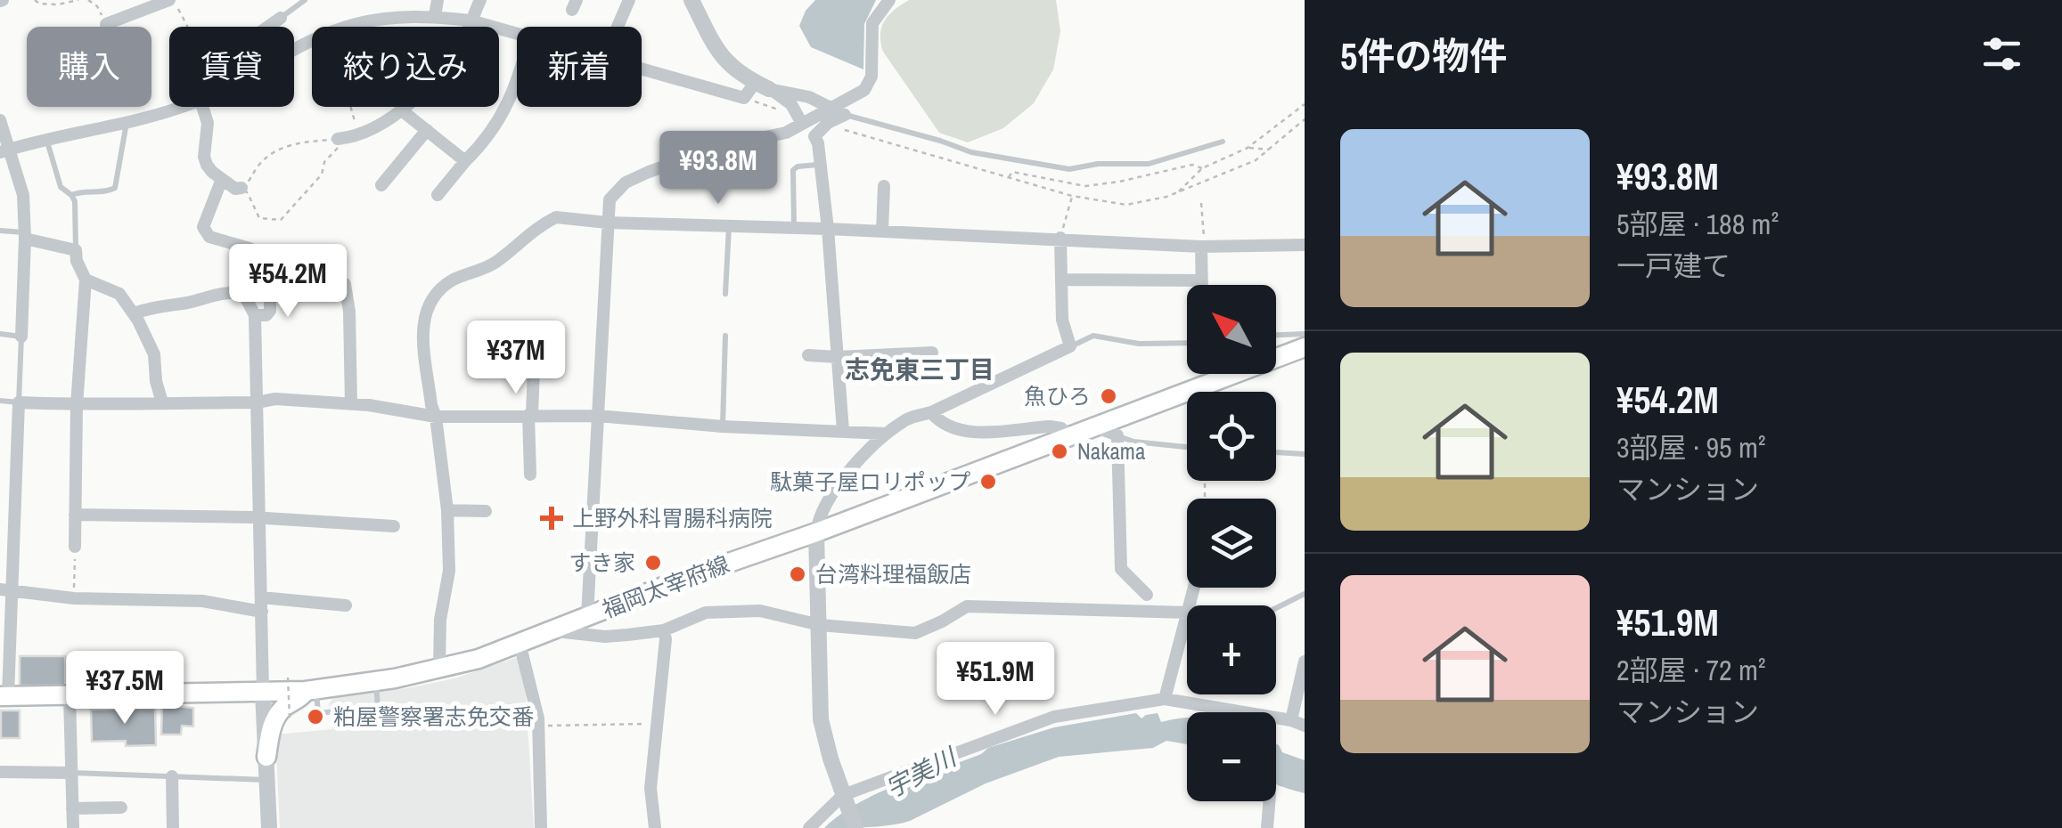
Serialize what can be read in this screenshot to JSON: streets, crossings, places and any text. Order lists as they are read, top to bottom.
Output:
{
  "streets": {
    "main road": ["福岡太宰府線"]
  },
  "districts": ["志免東三丁目"],
  "water": ["宇美川"],
  "places": {
    "other": [
      "魚ひろ",
      "Nakama",
      "駄菓子屋ロリポップ",
      "すき家",
      "台湾料理福飯店",
      "粕屋警察署志免交番"
    ],
    "health": ["上野外科胃腸科病院"]
  },
  "north": "top left",
  "page": {
    "heading": "5件の物件",
    "chip": [
      "購入",
      "賃貸",
      "絞り込み",
      "新着"
    ],
    "list": [
      {
        "name": "¥93.8M",
        "note": "5部屋 · 188 m² · 一戸建て"
      },
      {
        "name": "¥54.2M",
        "note": "3部屋 · 95 m² · マンション"
      },
      {
        "name": "¥51.9M",
        "note": "2部屋 · 72 m² · マンション"
      }
    ],
    "price": [
      "¥93.8M",
      "¥54.2M",
      "¥37M",
      "¥51.9M",
      "¥37.5M"
    ],
    "map_buttons": ["+", "−"]
  }
}
